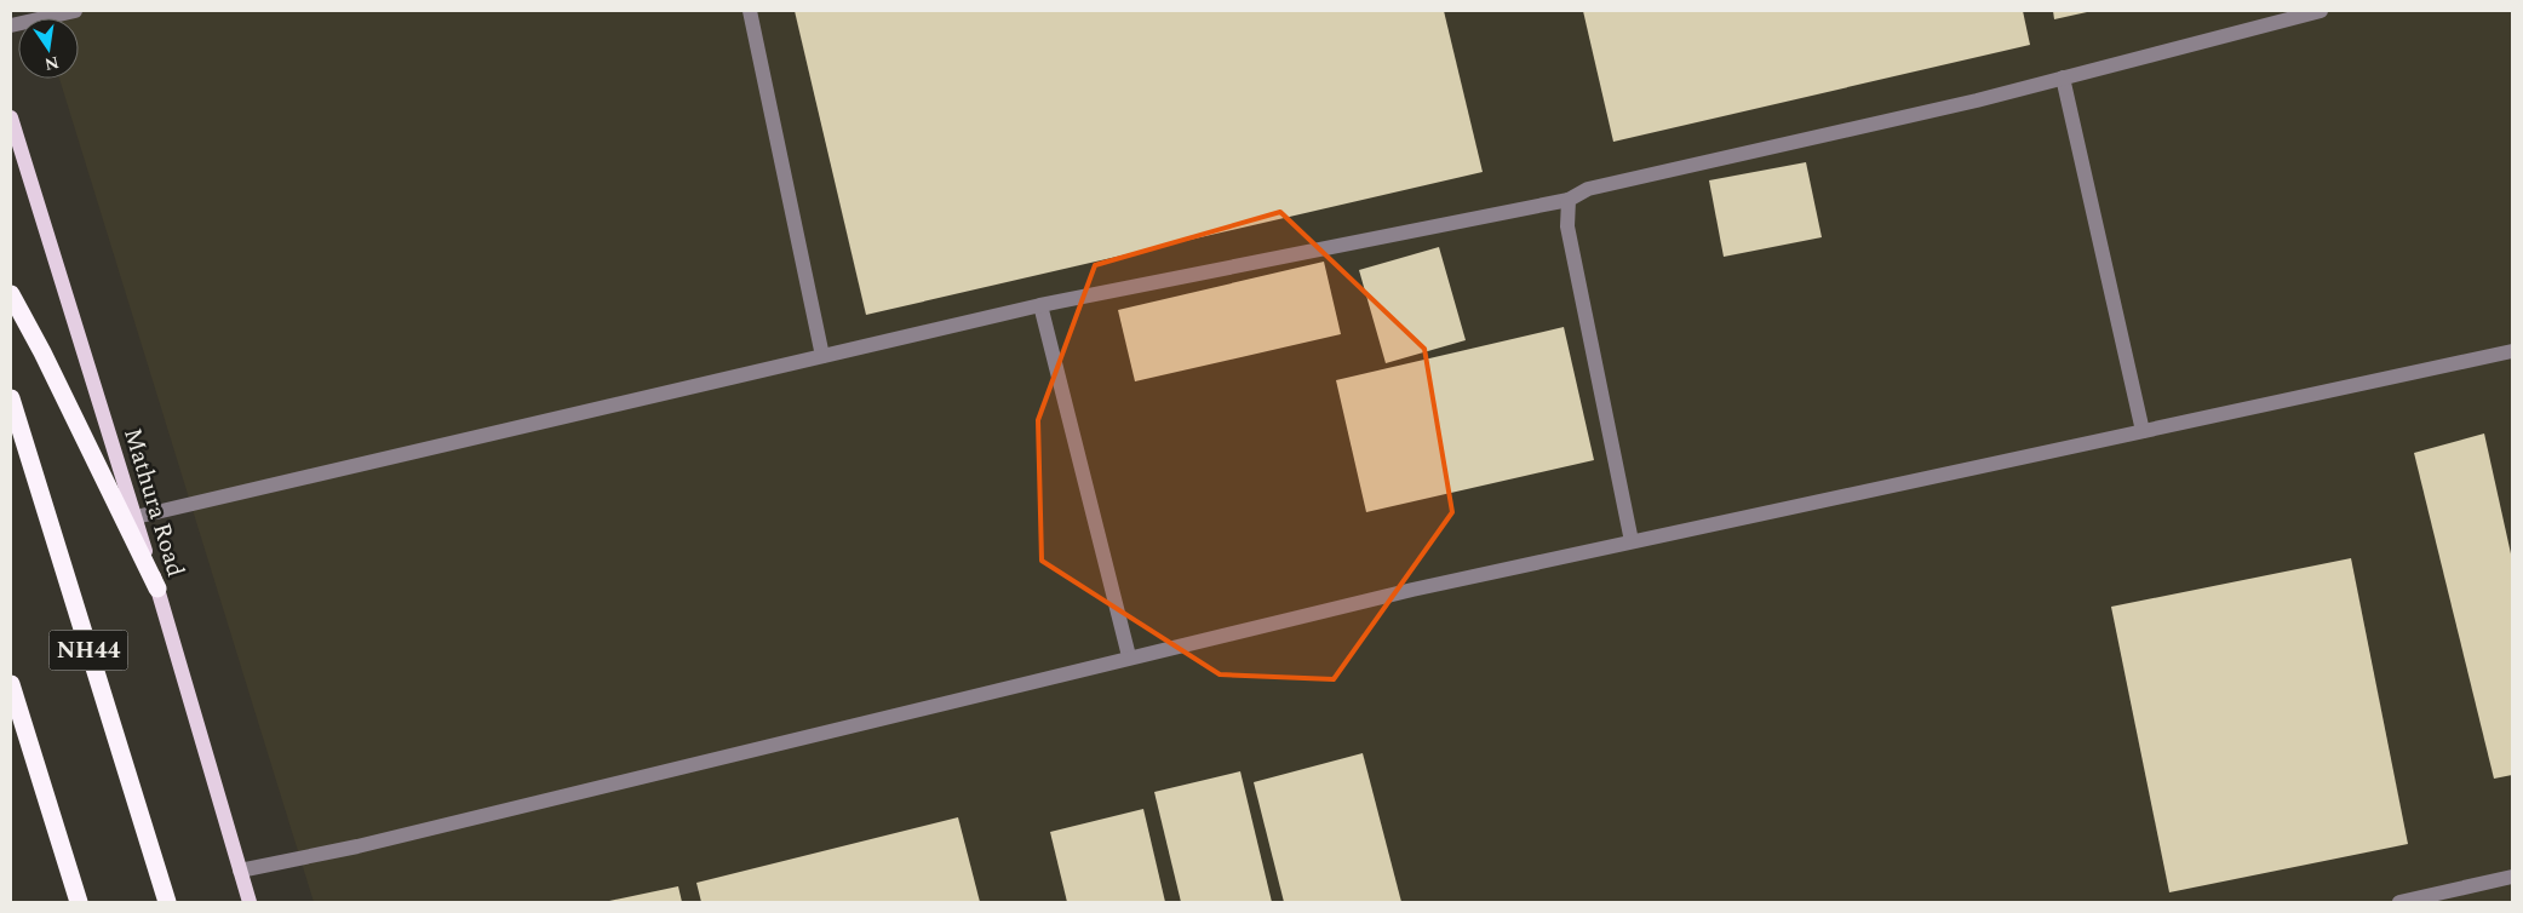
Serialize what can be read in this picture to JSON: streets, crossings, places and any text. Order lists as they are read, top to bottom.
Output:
{
  "streets": {
    "highway": ["NH44"],
    "main road": ["Mathura Road"]
  },
  "north": "bottom"
}
